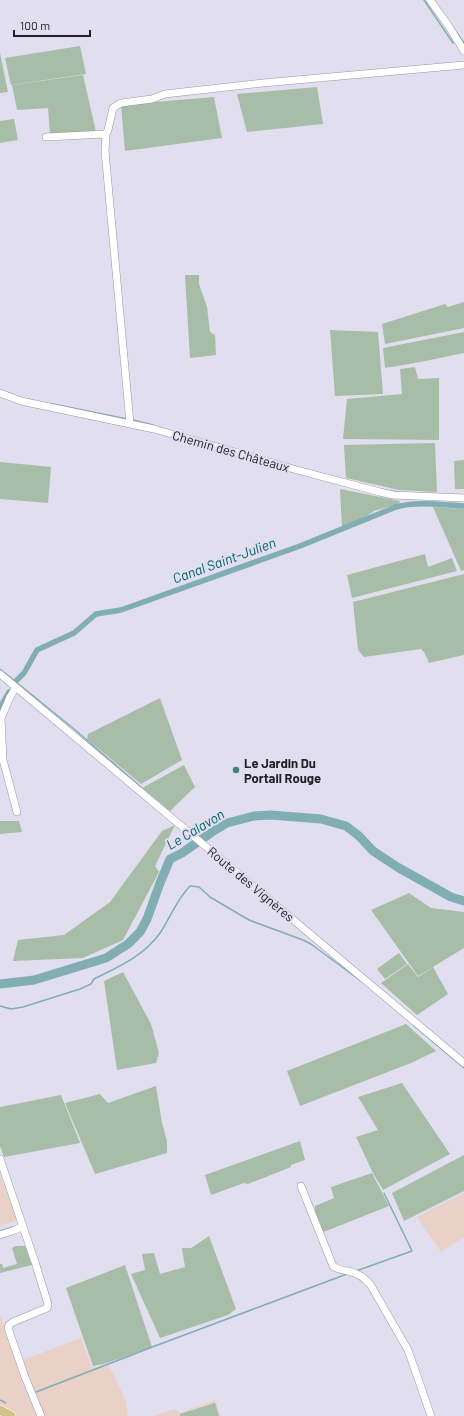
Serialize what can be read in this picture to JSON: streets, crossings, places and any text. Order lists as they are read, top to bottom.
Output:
{
  "streets": {
    "street": ["Chemin des Châteaux", "Route des Vignères"]
  },
  "water": ["Canal Saint-Julien", "Le Calavon"],
  "places": ["Le Jardin Du Portail Rouge"],
  "scale_bar": "100 m"
}
